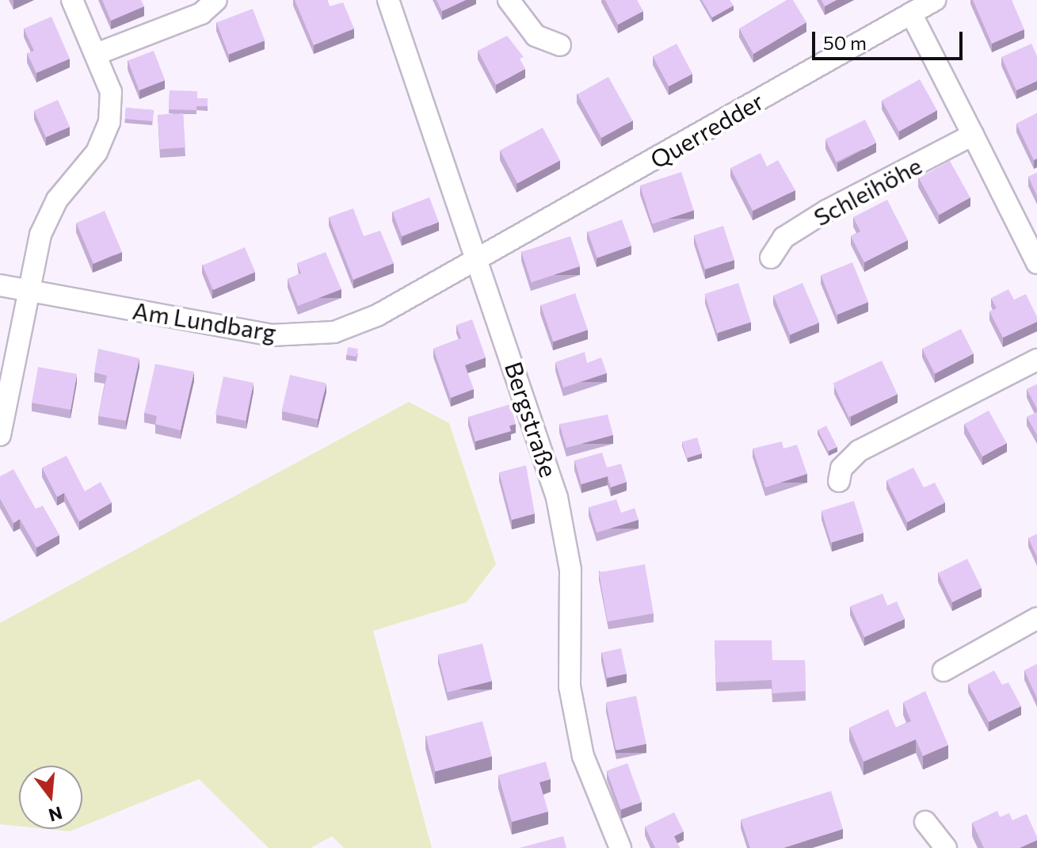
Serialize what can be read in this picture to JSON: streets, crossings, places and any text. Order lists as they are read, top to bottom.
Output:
{
  "streets": {
    "street": [
      "Querredder",
      "Schleihöhe",
      "Am Lundbarg",
      "Bergstraße"
    ]
  },
  "crossings": [
    ["Querredder", "Am Lundbarg"],
    ["Querredder", "Bergstraße"],
    ["Am Lundbarg", "Bergstraße"]
  ],
  "scale_bar": "50 m",
  "north": "bottom"
}
